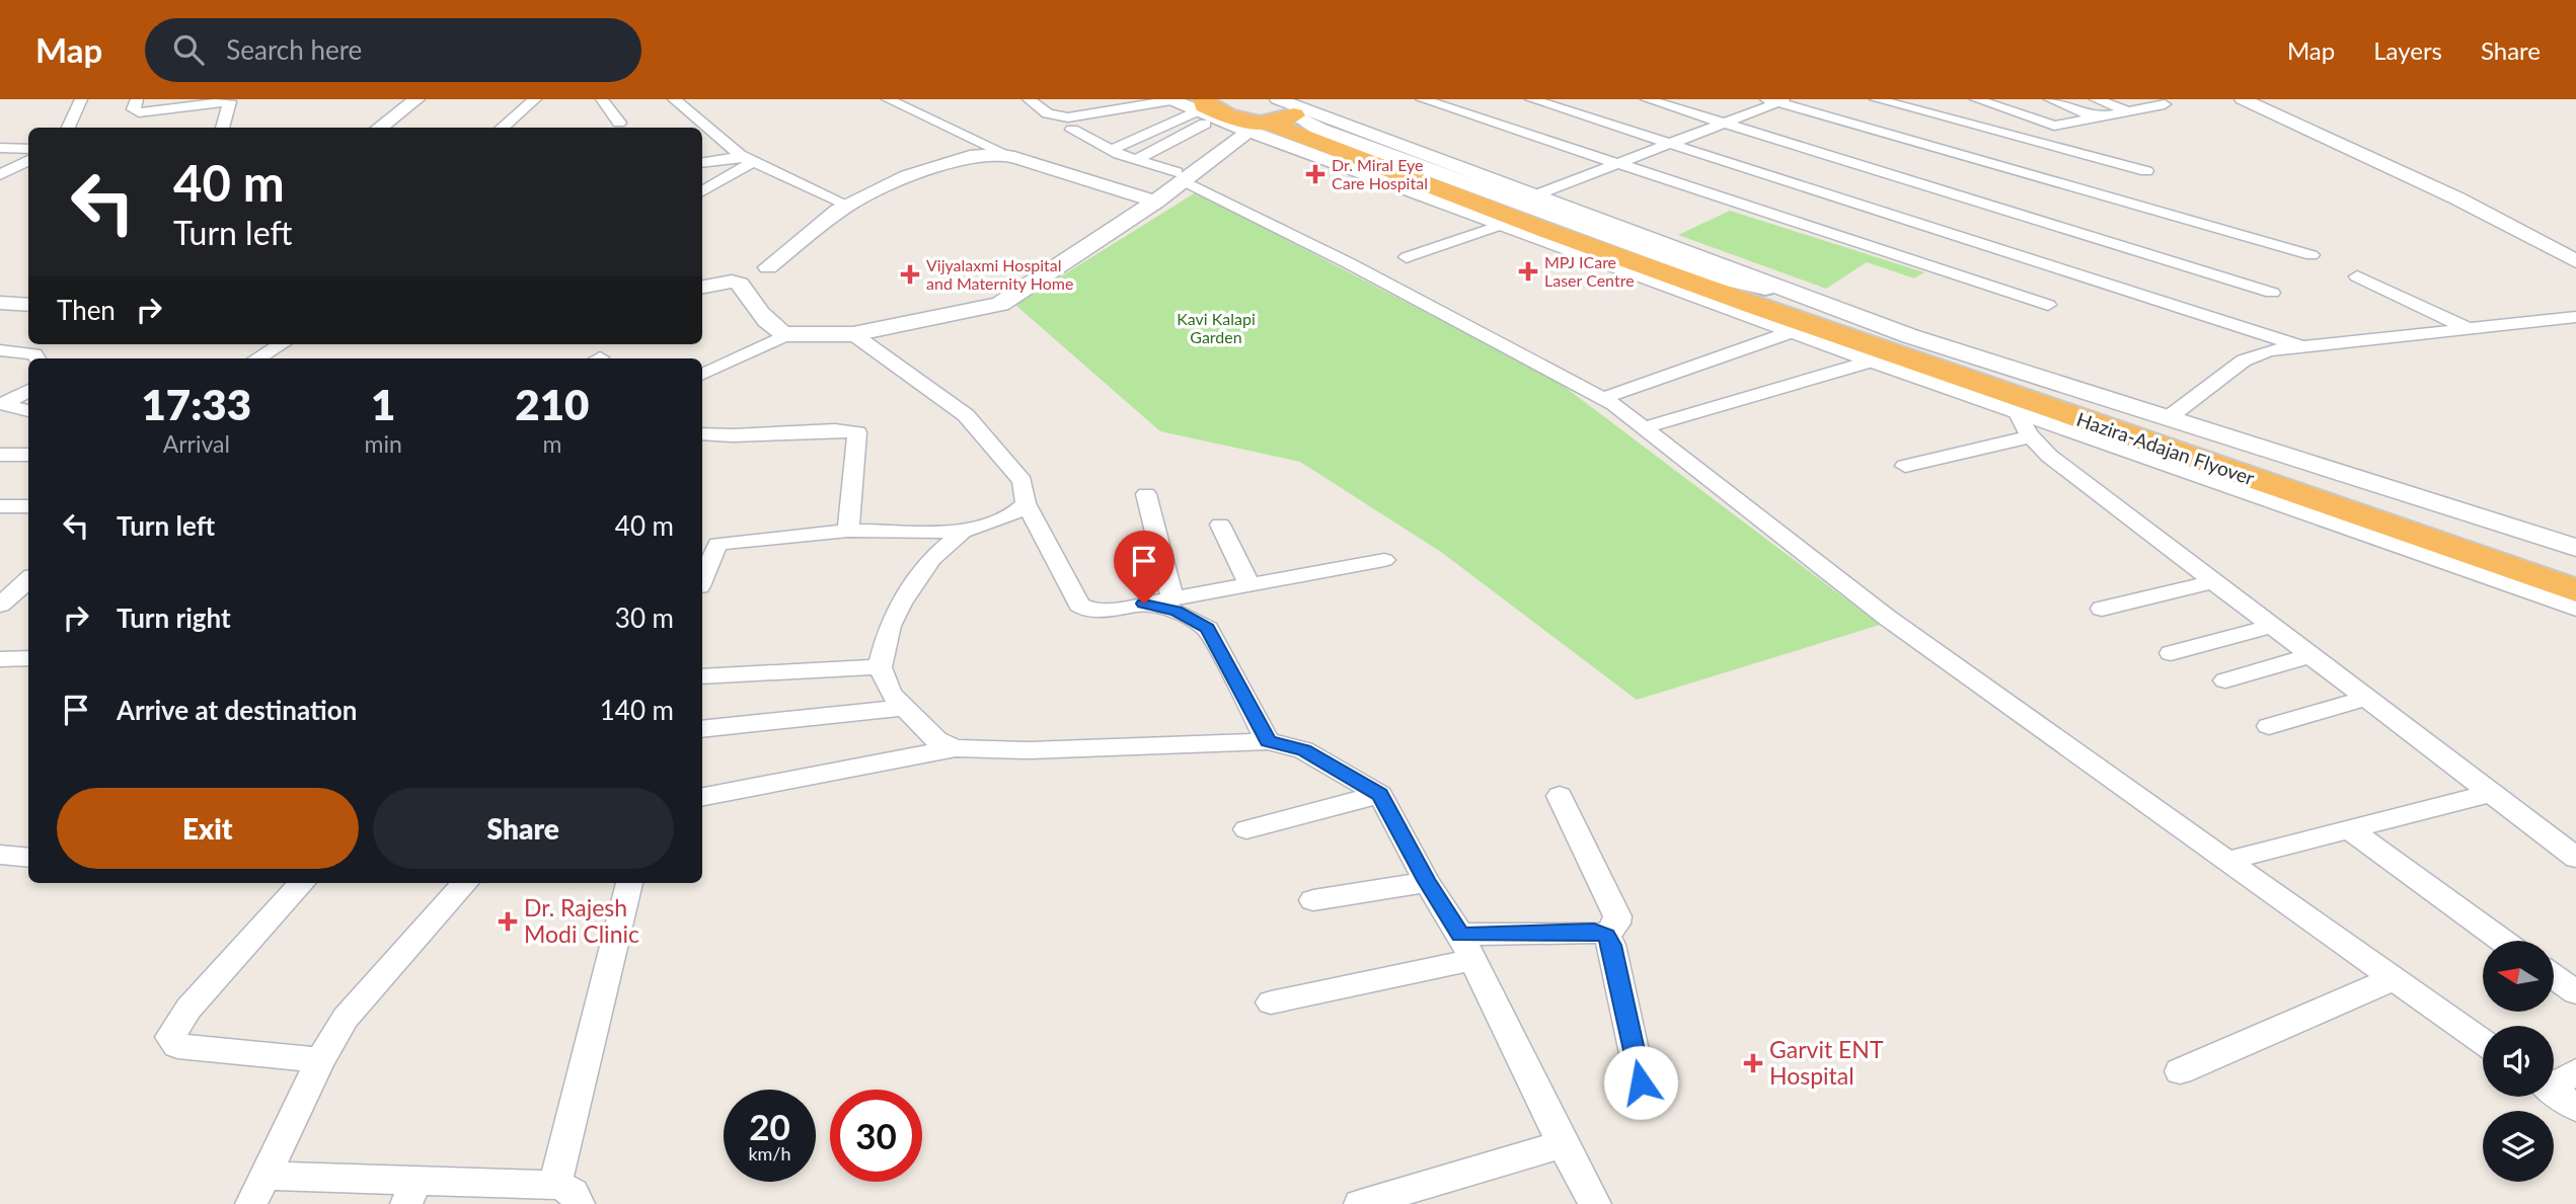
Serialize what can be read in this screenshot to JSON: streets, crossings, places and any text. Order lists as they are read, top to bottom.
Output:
{
  "streets": {
    "highway": ["Hazira-Adajan Flyover"]
  },
  "parks": ["Kavi Kalapi Garden"],
  "places": {
    "health": [
      "Dr. Miral Eye Care Hospital",
      "MPJ ICare Laser Centre",
      "Vijyalaxmi Hospital and Maternity Home",
      "Dr. Rajesh Modi Clinic",
      "Garvit ENT Hospital"
    ]
  },
  "north": "left",
  "page": {
    "header": "Map",
    "search": "Search here",
    "nav": ["Map", "Layers", "Share"],
    "turn": ["40 m", "Turn left"],
    "then": "Then",
    "eta": [
      "17:33",
      "Arrival",
      "1",
      "min",
      "210",
      "m"
    ],
    "list": [
      {
        "name": "Turn left",
        "value": "40 m"
      },
      {
        "name": "Turn right",
        "value": "30 m"
      },
      {
        "name": "Arrive at destination",
        "value": "140 m"
      }
    ],
    "buttons": ["Exit", "Share"],
    "speed": "20 km/h",
    "limit": "30"
  }
}
